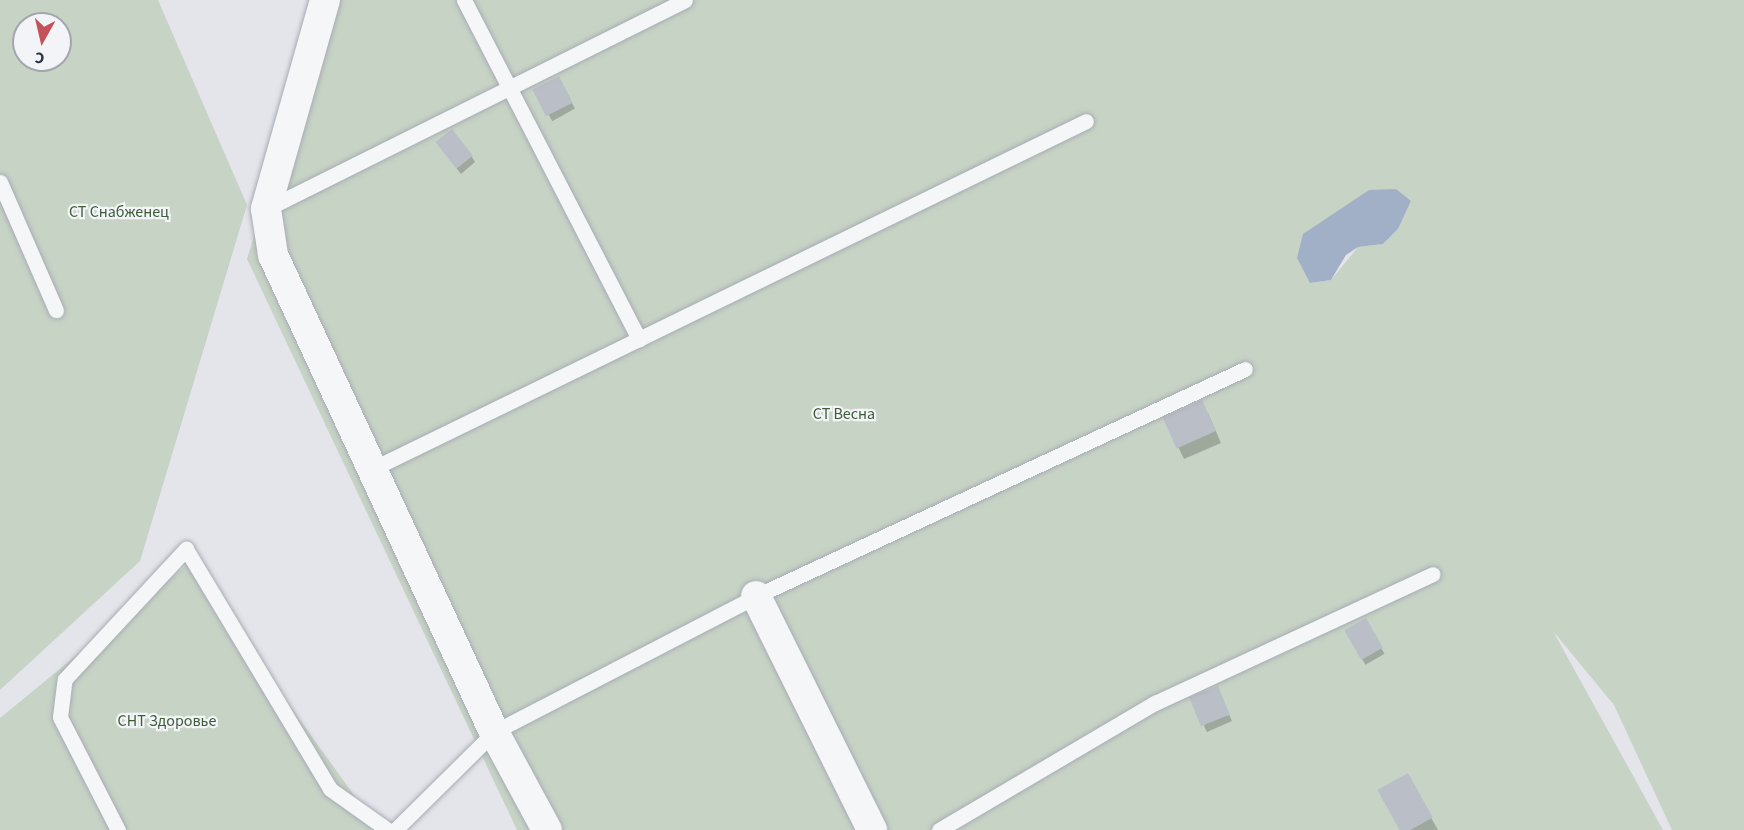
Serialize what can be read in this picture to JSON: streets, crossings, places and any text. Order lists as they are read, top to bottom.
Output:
{
  "parks": ["СТ Снабженец", "СТ Весна", "СНТ Здоровье"],
  "north": "bottom"
}
